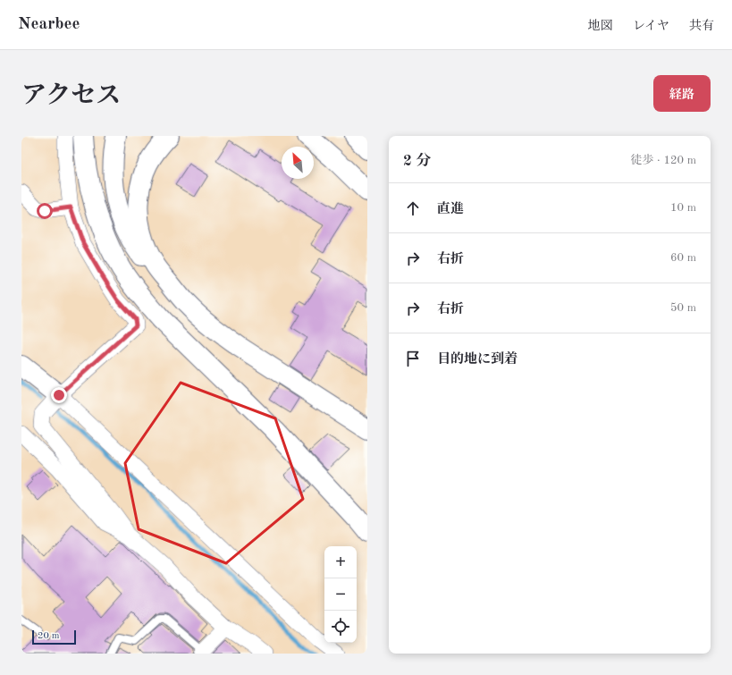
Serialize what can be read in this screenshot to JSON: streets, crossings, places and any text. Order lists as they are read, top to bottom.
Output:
{
  "scale_bar": "20 m",
  "north": "top left",
  "page": {
    "header": "Nearbee",
    "nav": ["地図", "レイヤ", "共有"],
    "title": "アクセス",
    "buttons": "経路",
    "heading": ["2 分", "徒歩 · 120 m"],
    "list": [
      ["直進", "10 m"],
      ["右折", "60 m"],
      ["右折", "50 m"],
      "目的地に到着"
    ],
    "map_buttons": ["+", "−"],
    "scale": "20 m"
  }
}
